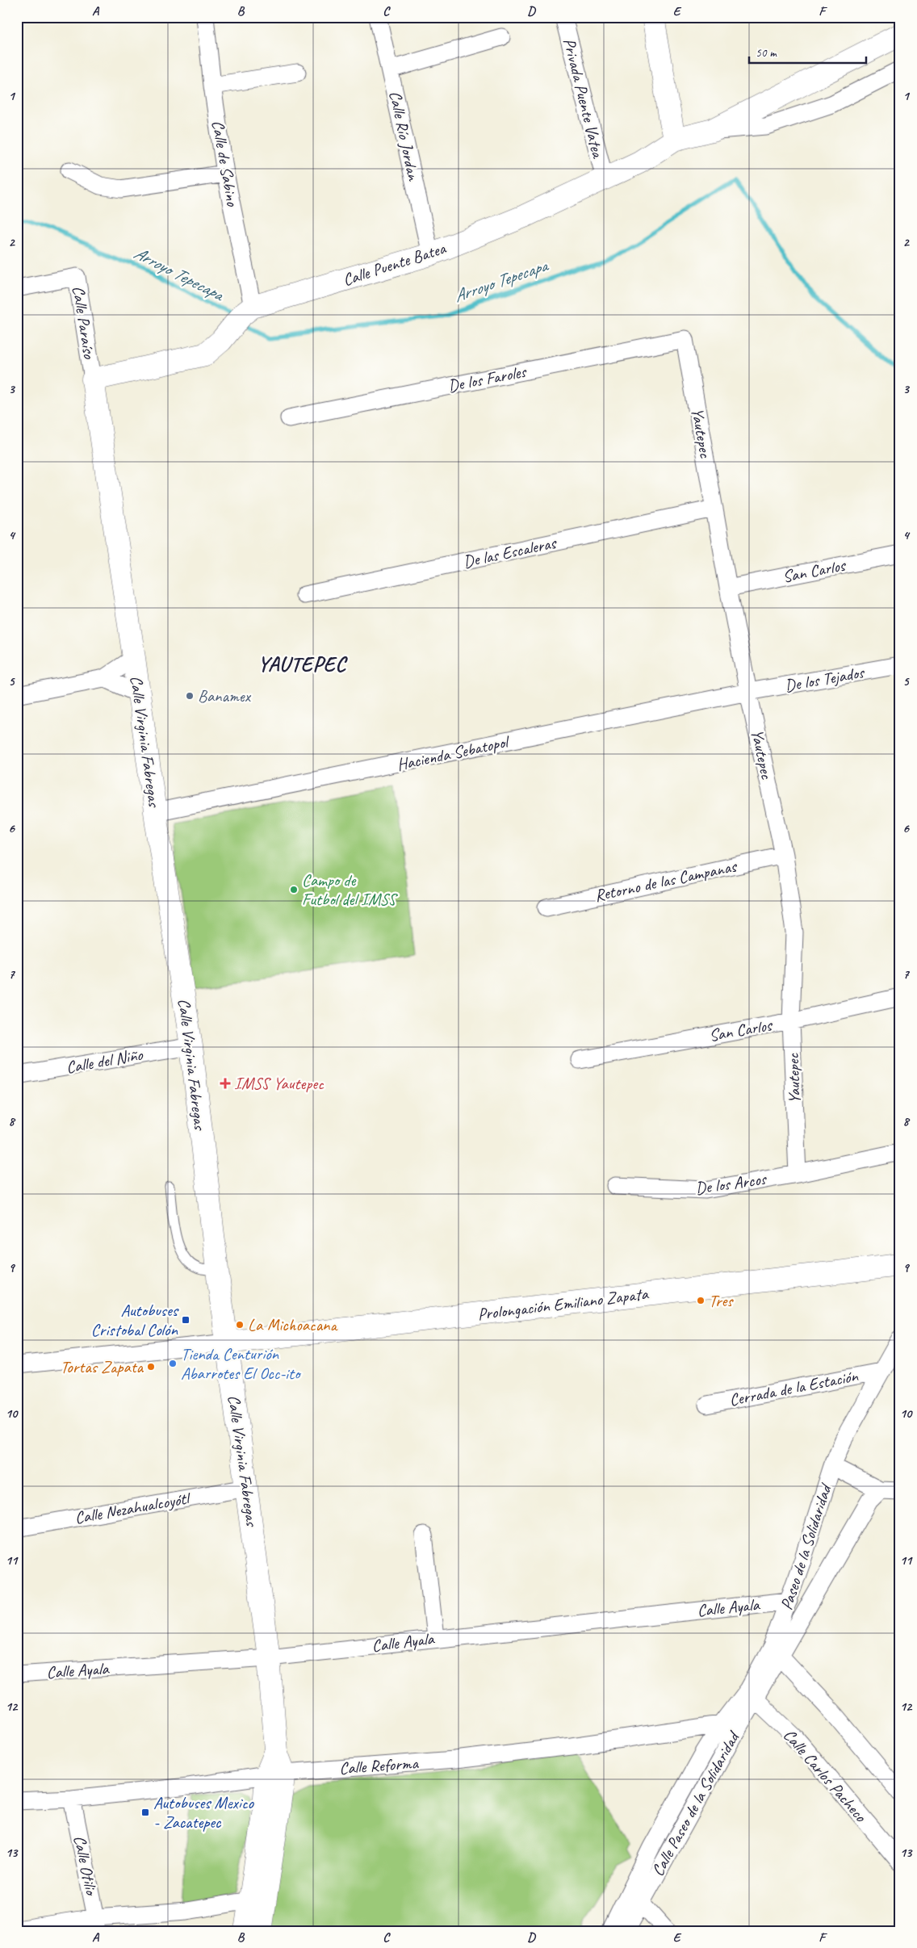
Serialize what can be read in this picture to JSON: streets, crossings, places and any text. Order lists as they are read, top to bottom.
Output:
{
  "streets": {
    "main road": ["Calle Puente Batea", "Calle Virginia Fabregas", "Prolongación Emiliano Zapata"],
    "street": [
      "Privada Puente Vatea",
      "Calle Río Jordan",
      "Calle de Sabino",
      "Calle Paraíso",
      "De los Faroles",
      "Yautepec",
      "De las Escaleras",
      "San Carlos",
      "De los Tejados",
      "Hacienda Sebatopol",
      "Retorno de las Campanas",
      "Calle del Niño",
      "De los Arcos",
      "Cerrada de la Estación",
      "Calle Nezahualcoyótl",
      "Paseo de la Solidaridad",
      "Calle Ayala",
      "Calle Reforma",
      "Calle Carlos Pacheco",
      "Calle Paseo de la Solidaridad",
      "Calle Otilio"
    ]
  },
  "crossings": [
    ["Privada Puente Vatea", "Calle Puente Batea"],
    ["Calle Río Jordan", "Calle Puente Batea"],
    ["Calle de Sabino", "Calle Puente Batea"],
    ["Calle Paraíso", "Calle Virginia Fabregas"],
    ["De los Faroles", "Yautepec"],
    ["Yautepec", "De las Escaleras"],
    ["Yautepec", "San Carlos"],
    ["Yautepec", "De los Tejados"],
    ["Yautepec", "Hacienda Sebatopol"],
    ["Yautepec", "Retorno de las Campanas"],
    ["Yautepec", "De los Arcos"],
    ["De los Tejados", "Hacienda Sebatopol"],
    ["Calle Virginia Fabregas", "Hacienda Sebatopol"],
    ["Calle Virginia Fabregas", "Calle del Niño"],
    ["Calle Virginia Fabregas", "Prolongación Emiliano Zapata"],
    ["Calle Virginia Fabregas", "Calle Nezahualcoyótl"],
    ["Calle Virginia Fabregas", "Calle Ayala"],
    ["Calle Virginia Fabregas", "Calle Reforma"],
    ["Cerrada de la Estación", "Paseo de la Solidaridad"],
    ["Paseo de la Solidaridad", "Calle Ayala"],
    ["Paseo de la Solidaridad", "Calle Carlos Pacheco"],
    ["Paseo de la Solidaridad", "Calle Paseo de la Solidaridad"],
    ["Calle Reforma", "Calle Paseo de la Solidaridad"],
    ["Calle Reforma", "Calle Otilio"],
    ["Calle Carlos Pacheco", "Calle Paseo de la Solidaridad"]
  ],
  "districts": ["YAUTEPEC"],
  "water": ["Arroyo Tepecapa"],
  "places": {
    "other": [
      "Banamex",
      "Campo de Futbol del IMSS",
      "Tres",
      "La Michoacana",
      "Tienda Centurión Abarrotes El Occ-ito",
      "Tortas Zapata"
    ],
    "health": ["IMSS Yautepec"],
    "transit": ["Autobuses Cristobal Colón", "Autobuses Mexico - Zacatepec"]
  },
  "scale_bar": "50 m",
  "grid": {
    "columns": [
      "A",
      "B",
      "C",
      "D",
      "E",
      "F"
    ],
    "rows": [
      "1",
      "2",
      "3",
      "4",
      "5",
      "6",
      "7",
      "8",
      "9",
      "10",
      "11",
      "12",
      "13"
    ]
  }
}
